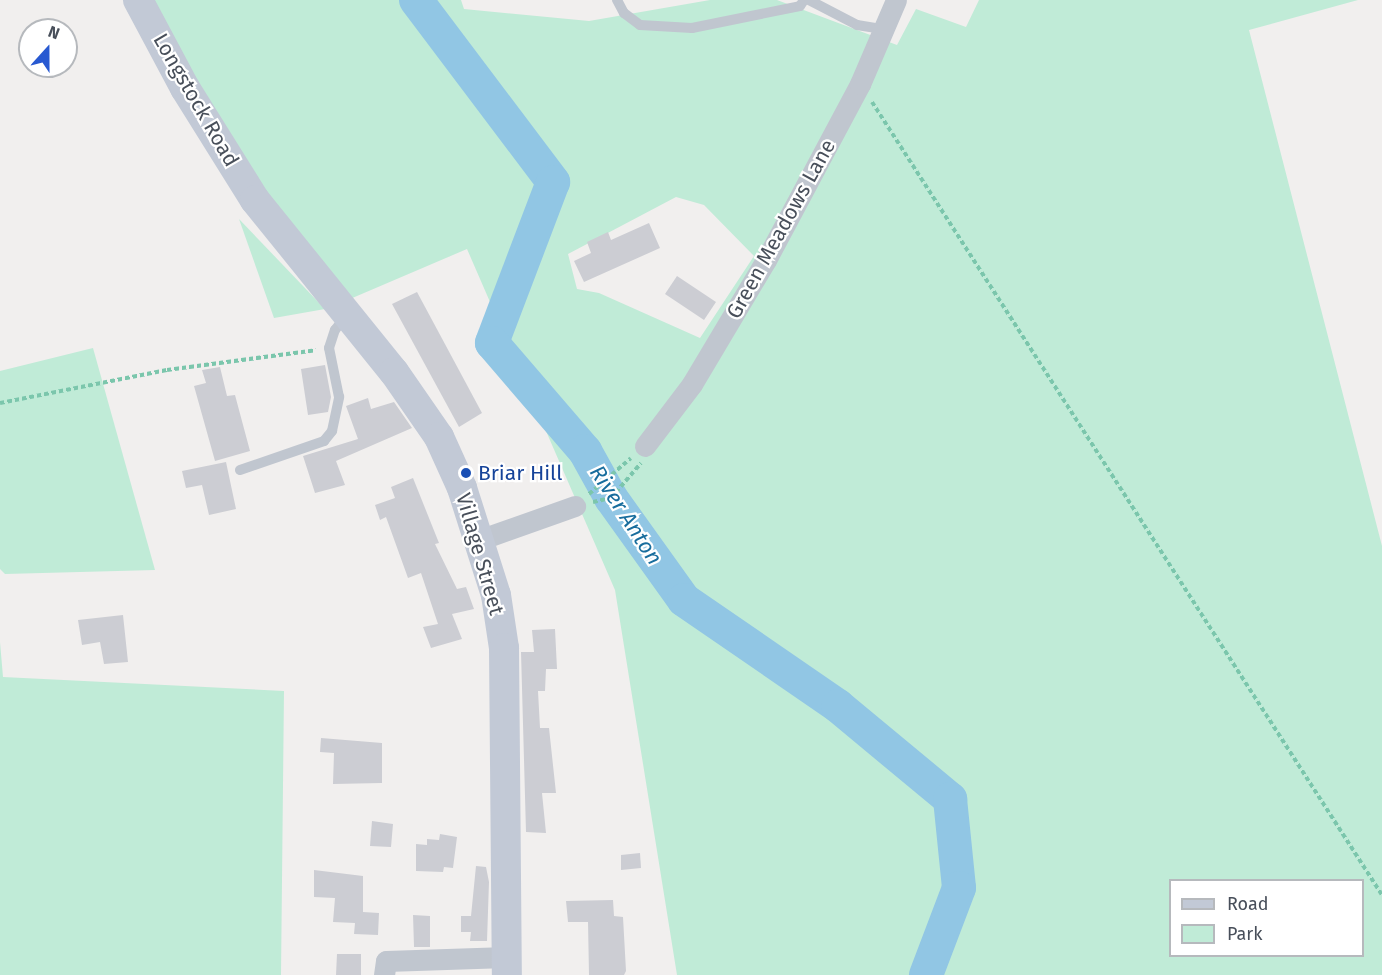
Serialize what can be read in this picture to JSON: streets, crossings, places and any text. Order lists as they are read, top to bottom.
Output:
{
  "streets": {
    "street": ["Longstock Road", "Green Meadows Lane", "Village Street"]
  },
  "crossings": [
    ["Longstock Road", "Village Street"]
  ],
  "water": ["River Anton"],
  "places": ["Briar Hill"],
  "legend": ["Road", "Park"],
  "north": "top"
}
